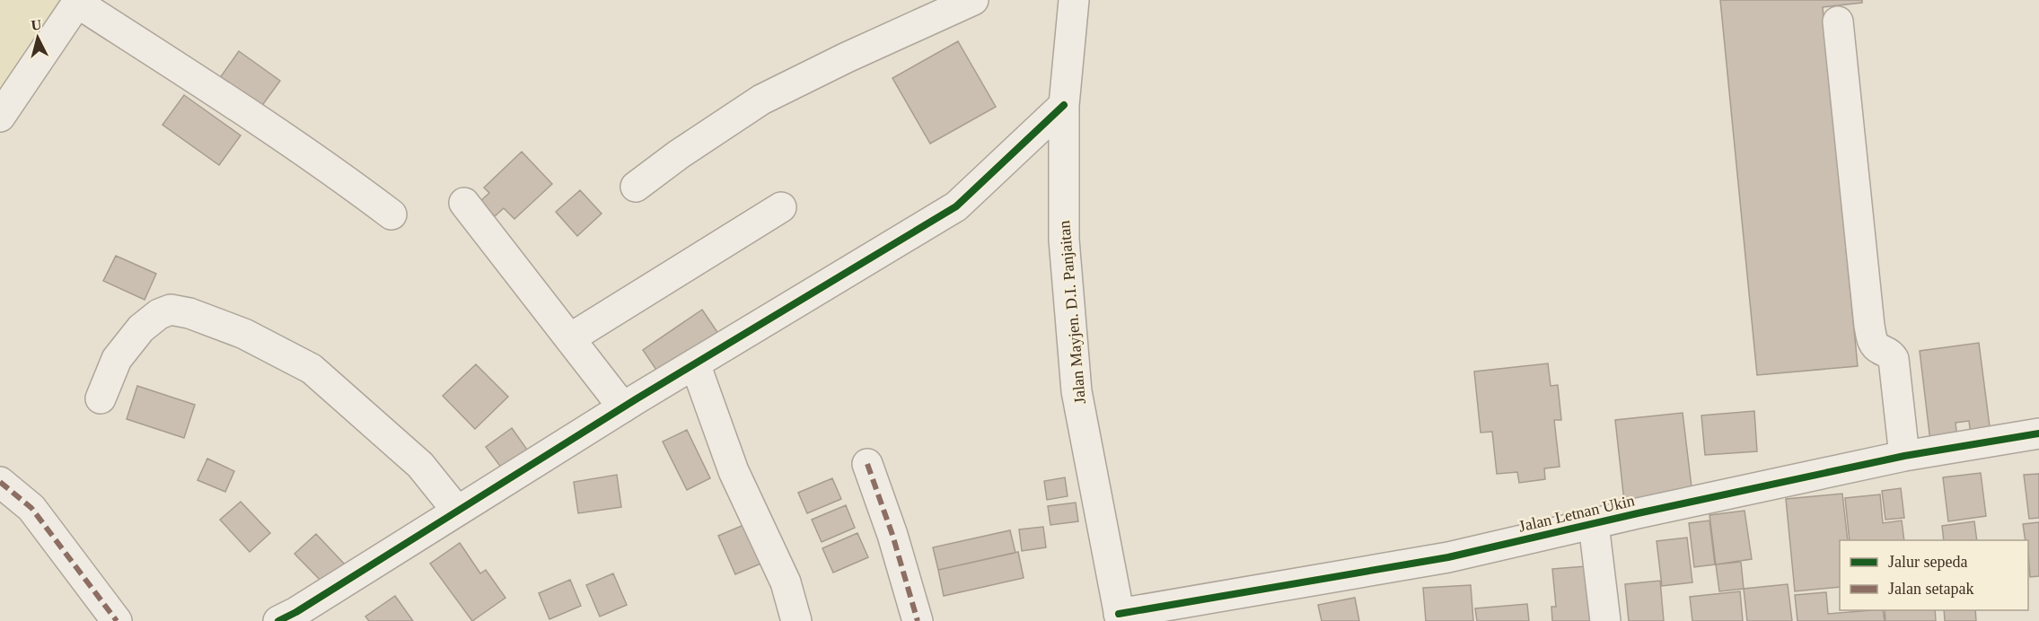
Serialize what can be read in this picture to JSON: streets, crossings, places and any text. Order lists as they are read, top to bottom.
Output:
{
  "streets": {
    "street": ["Jalan Mayjen. D.I. Panjaitan", "Jalan Letnan Ukin"]
  },
  "crossings": [
    ["Jalan Mayjen. D.I. Panjaitan", "Jalan Letnan Ukin"]
  ],
  "legend": ["Jalur sepeda", "Jalan setapak"],
  "north": "top"
}
